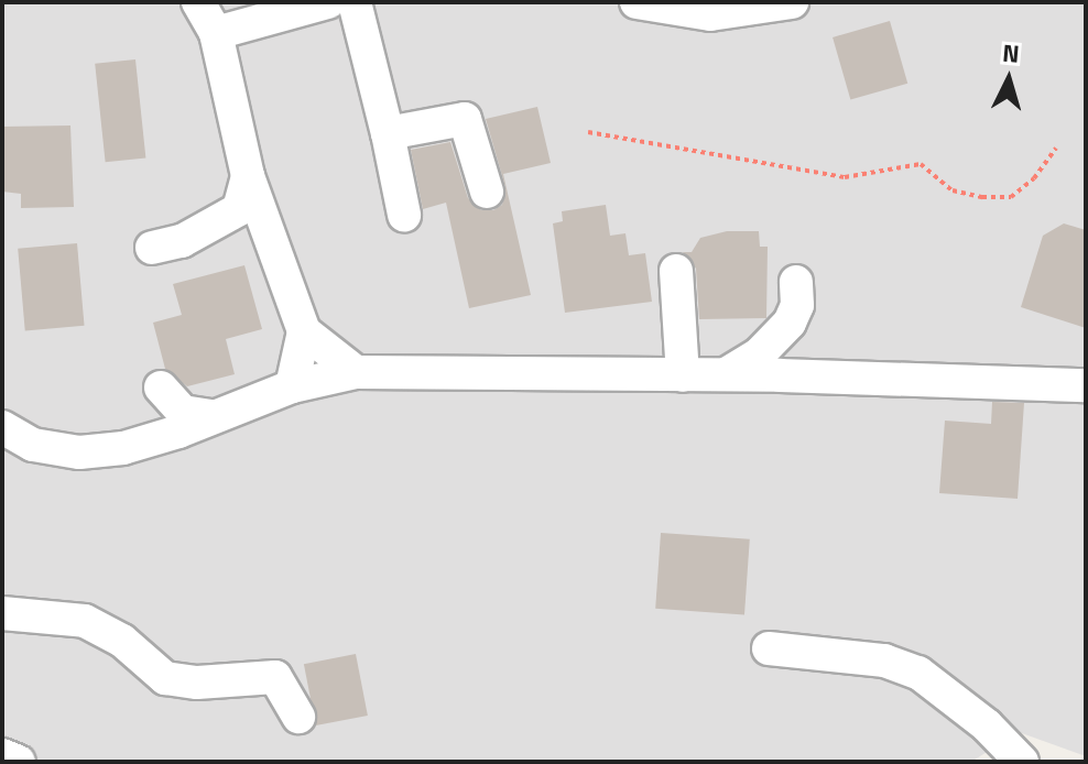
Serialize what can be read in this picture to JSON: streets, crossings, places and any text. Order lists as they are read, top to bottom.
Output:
{
  "north": "top"
}
